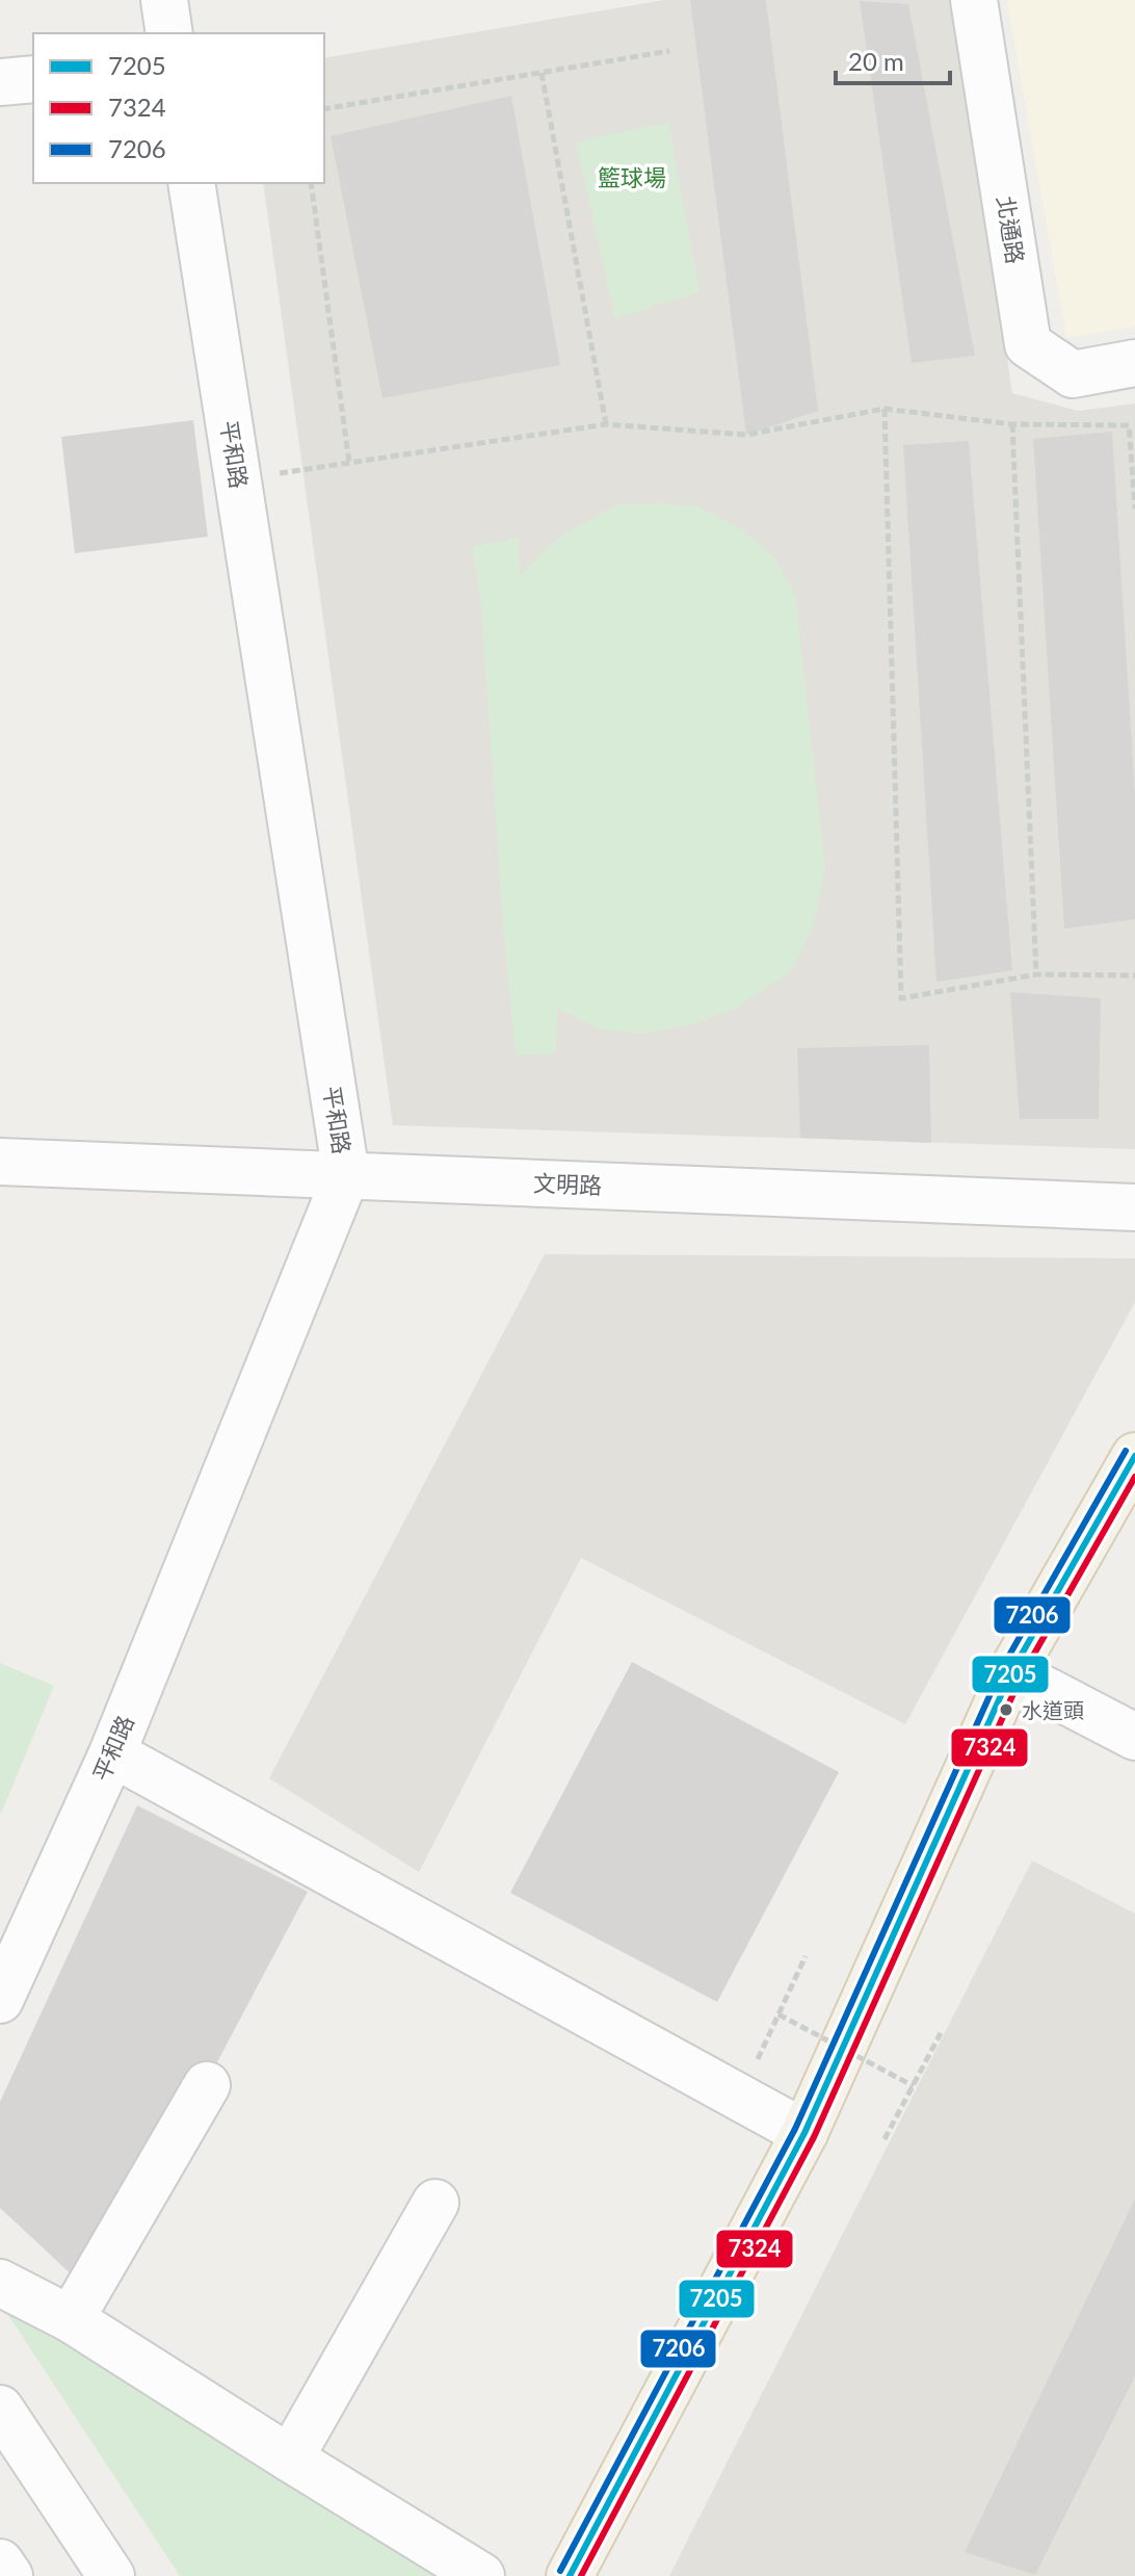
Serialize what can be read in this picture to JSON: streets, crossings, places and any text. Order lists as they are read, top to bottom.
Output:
{
  "streets": {
    "street": ["北通路", "平和路", "文明路"]
  },
  "crossings": [
    ["平和路", "文明路"]
  ],
  "parks": ["籃球場"],
  "places": ["水道頭"],
  "lines": ["transit line 7206", "transit line 7205", "transit line 7324"],
  "legend": ["7205", "7324", "7206"],
  "scale_bar": "20 m"
}
